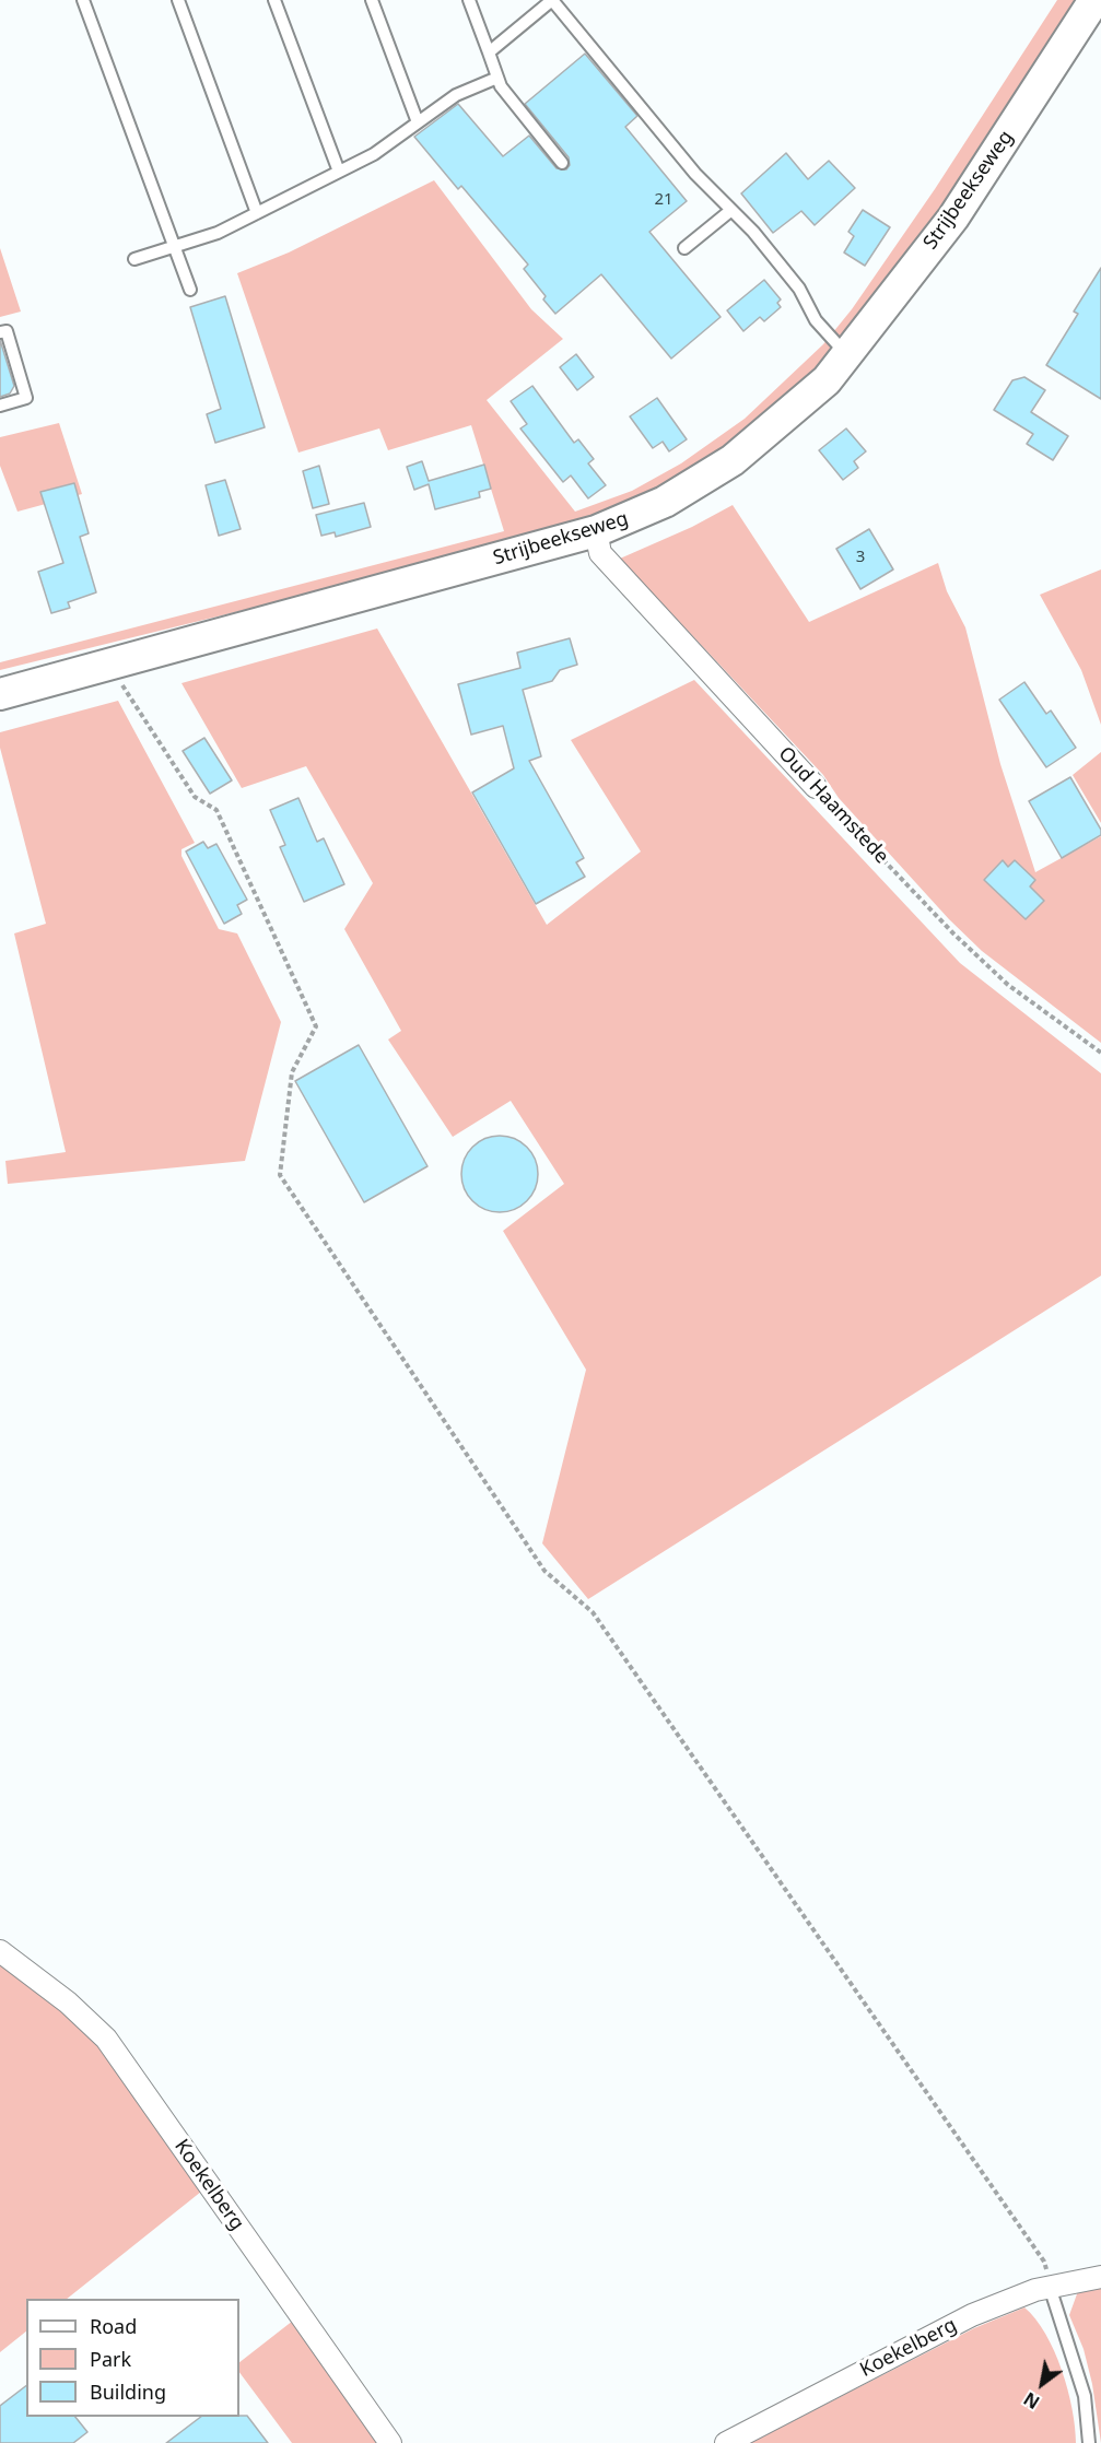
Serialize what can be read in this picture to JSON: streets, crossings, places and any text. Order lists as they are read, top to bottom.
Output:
{
  "streets": {
    "main road": ["Strijbeekseweg"],
    "street": ["Oud Haamstede", "Koekelberg"]
  },
  "crossings": [
    ["Strijbeekseweg", "Oud Haamstede"]
  ],
  "house_numbers": ["21", "3"],
  "legend": ["Road", "Park", "Building"],
  "north": "bottom left"
}
